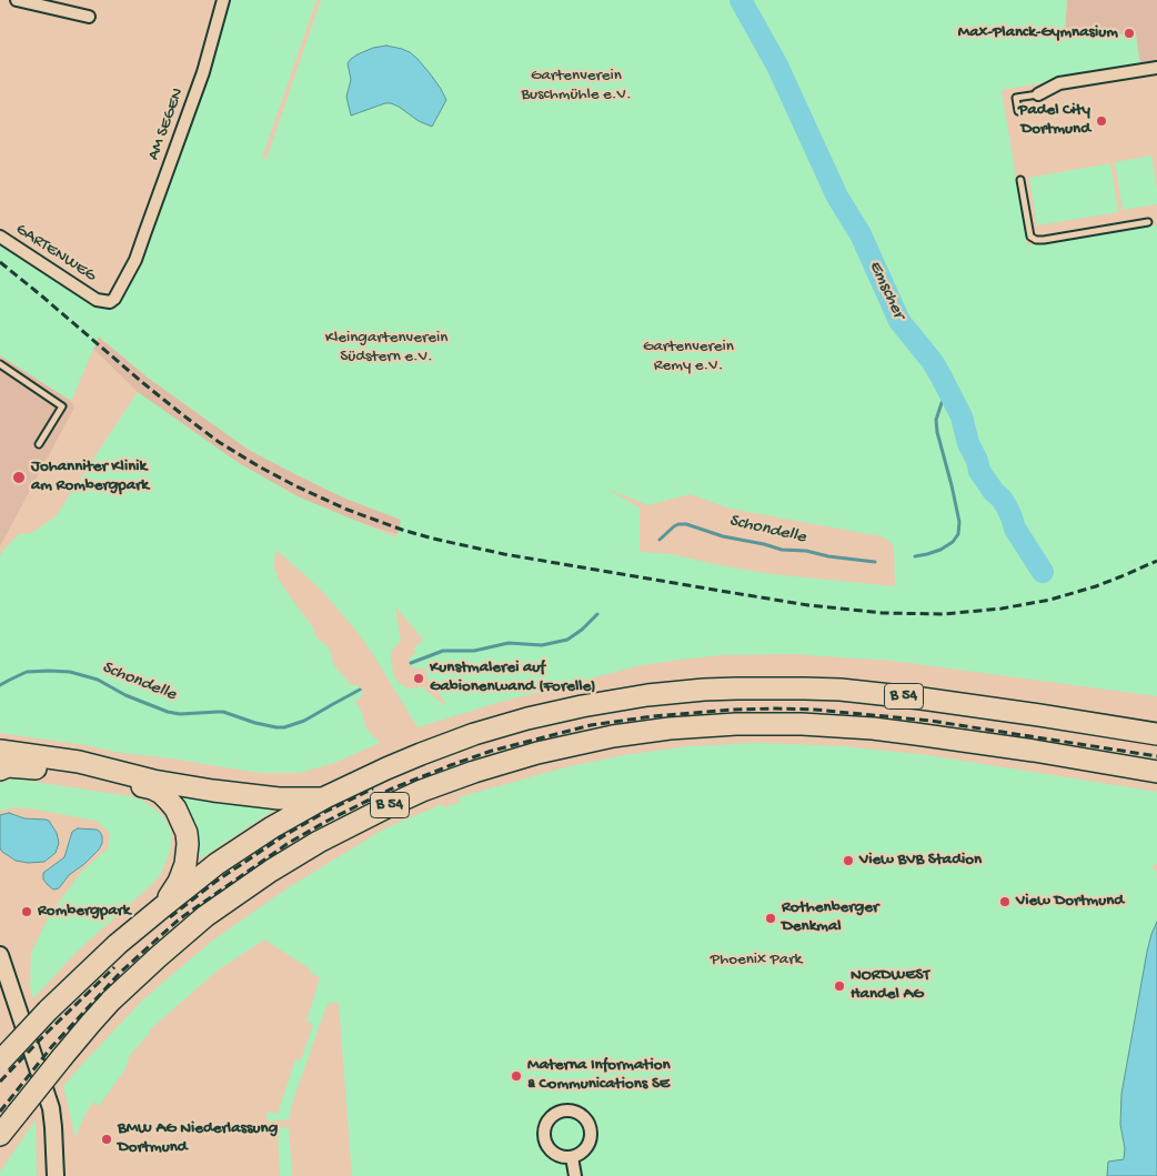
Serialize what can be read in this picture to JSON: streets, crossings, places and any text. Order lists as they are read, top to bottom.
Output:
{
  "streets": {
    "highway": ["B 54"],
    "street": ["AM SEGEN", "GARTENWEG"]
  },
  "crossings": [
    ["AM SEGEN", "GARTENWEG"]
  ],
  "water": ["Emscher", "Schondelle"],
  "parks": [
    "Gartenverein Buschmühle e.V.",
    "Kleingartenverein Südstern e.V.",
    "Gartenverein Remy e.V.",
    "Phoenix Park"
  ],
  "places": [
    "Max-Planck-Gymnasium",
    "Padel City Dortmund",
    "Johanniter Klinik am Rombergpark",
    "Kunstmalerei auf Gabionenwand (Forelle)",
    "View BVB Stadion",
    "View Dortmund",
    "Rombergpark",
    "Rothenberger Denkmal",
    "NORDWEST Handel AG",
    "Materna Information & Communications SE",
    "BMW AG Niederlassung Dortmund"
  ]
}
